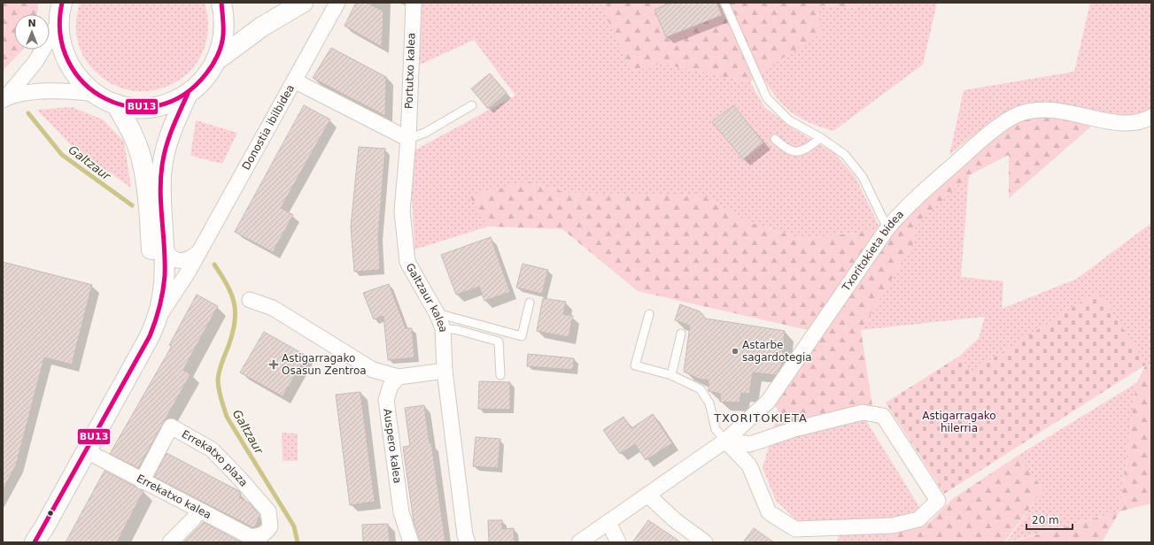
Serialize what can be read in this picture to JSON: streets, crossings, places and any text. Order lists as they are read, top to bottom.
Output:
{
  "streets": {
    "main road": ["Donostia ibilbidea"],
    "street": [
      "Portutxo kalea",
      "Txoritokieta bidea",
      "Galtzaur kalea",
      "Auspero kalea",
      "Errekatxo plaza",
      "Errekatxo kalea"
    ]
  },
  "crossings": [
    ["Portutxo kalea", "Galtzaur kalea"],
    ["Donostia ibilbidea", "Errekatxo kalea"],
    ["Errekatxo plaza", "Errekatxo kalea"]
  ],
  "districts": ["TXORITOKIETA"],
  "water": ["Galtzaur"],
  "parks": ["Astigarragako hilerria"],
  "places": {
    "other": ["Astarbe sagardotegia"],
    "health": ["Astigarragako Osasun Zentroa"]
  },
  "lines": ["transit line BU13"],
  "scale_bar": "20 m",
  "north": "top"
}
